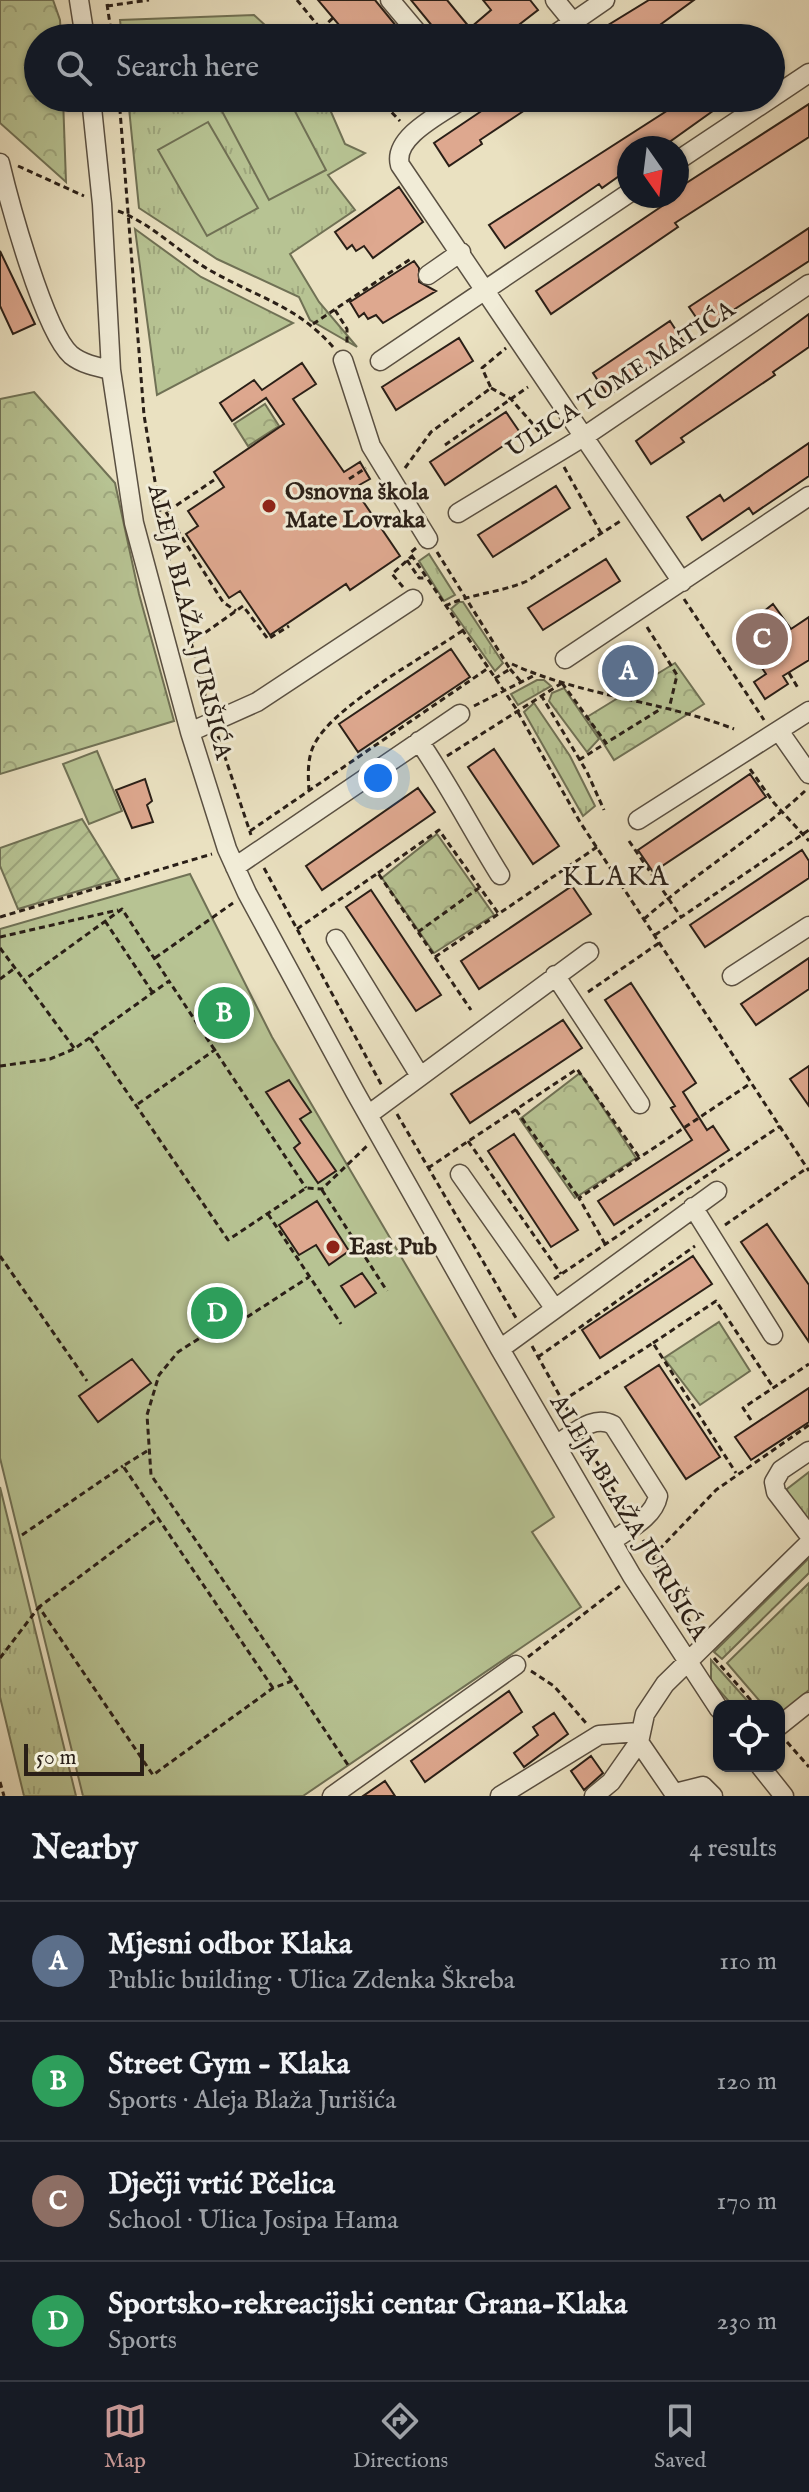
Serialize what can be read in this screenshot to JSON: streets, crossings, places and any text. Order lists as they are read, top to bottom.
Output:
{
  "streets": {
    "street": ["ULICA TOME MATIĆA", "ALEJA BLAŽA JURIŠIĆA"]
  },
  "districts": ["KLAKA"],
  "places": ["Osnovna škola Mate Lovraka", "East Pub"],
  "scale_bar": "50 m",
  "north": "bottom",
  "page": {
    "search": "Search here",
    "pins": [
      "C",
      "A",
      "B",
      "D"
    ],
    "scale": "50 m",
    "heading": ["Nearby", "4 results"],
    "list": [
      {
        "mark": "A",
        "name": "Mjesni odbor Klaka",
        "note": "Public building · Ulica Zdenka Škreba",
        "value": "110 m"
      },
      {
        "mark": "B",
        "name": "Street Gym - Klaka",
        "note": "Sports · Aleja Blaža Jurišića",
        "value": "120 m"
      },
      {
        "mark": "C",
        "name": "Dječji vrtić Pčelica",
        "note": "School · Ulica Josipa Hama",
        "value": "170 m"
      },
      {
        "mark": "D",
        "name": "Sportsko-rekreacijski centar Grana-Klaka",
        "note": "Sports",
        "value": "230 m"
      }
    ],
    "nav": ["Map", "Directions", "Saved"]
  }
}
